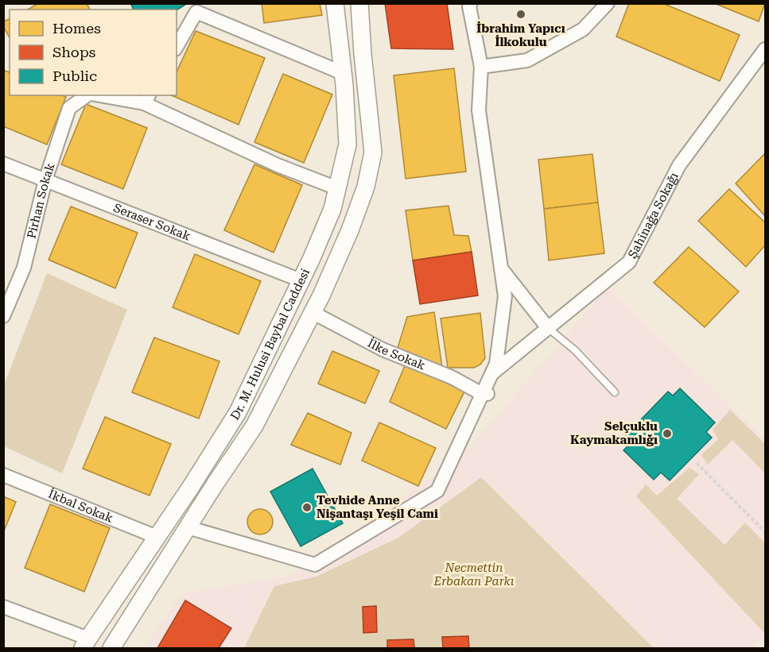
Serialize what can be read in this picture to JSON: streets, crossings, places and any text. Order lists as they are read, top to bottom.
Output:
{
  "streets": {
    "street": [
      "Pirhan Sokak",
      "Şahinağa Sokağı",
      "Seraser Sokak",
      "Dr. M. Hulusi Baybal Caddesi",
      "İlke Sokak",
      "İkbal Sokak"
    ]
  },
  "crossings": [
    ["Pirhan Sokak", "Seraser Sokak"],
    ["Pirhan Sokak", "Dr. M. Hulusi Baybal Caddesi"],
    ["Seraser Sokak", "Dr. M. Hulusi Baybal Caddesi"],
    ["Dr. M. Hulusi Baybal Caddesi", "İlke Sokak"],
    ["Dr. M. Hulusi Baybal Caddesi", "İkbal Sokak"]
  ],
  "parks": ["Necmettin Erbakan Parkı"],
  "places": ["İbrahim Yapıcı İlkokulu", "Selçuklu Kaymakamlığı", "Tevhide Anne Nişantaşı Yeşil Cami"],
  "legend": ["Homes", "Shops", "Public"]
}
